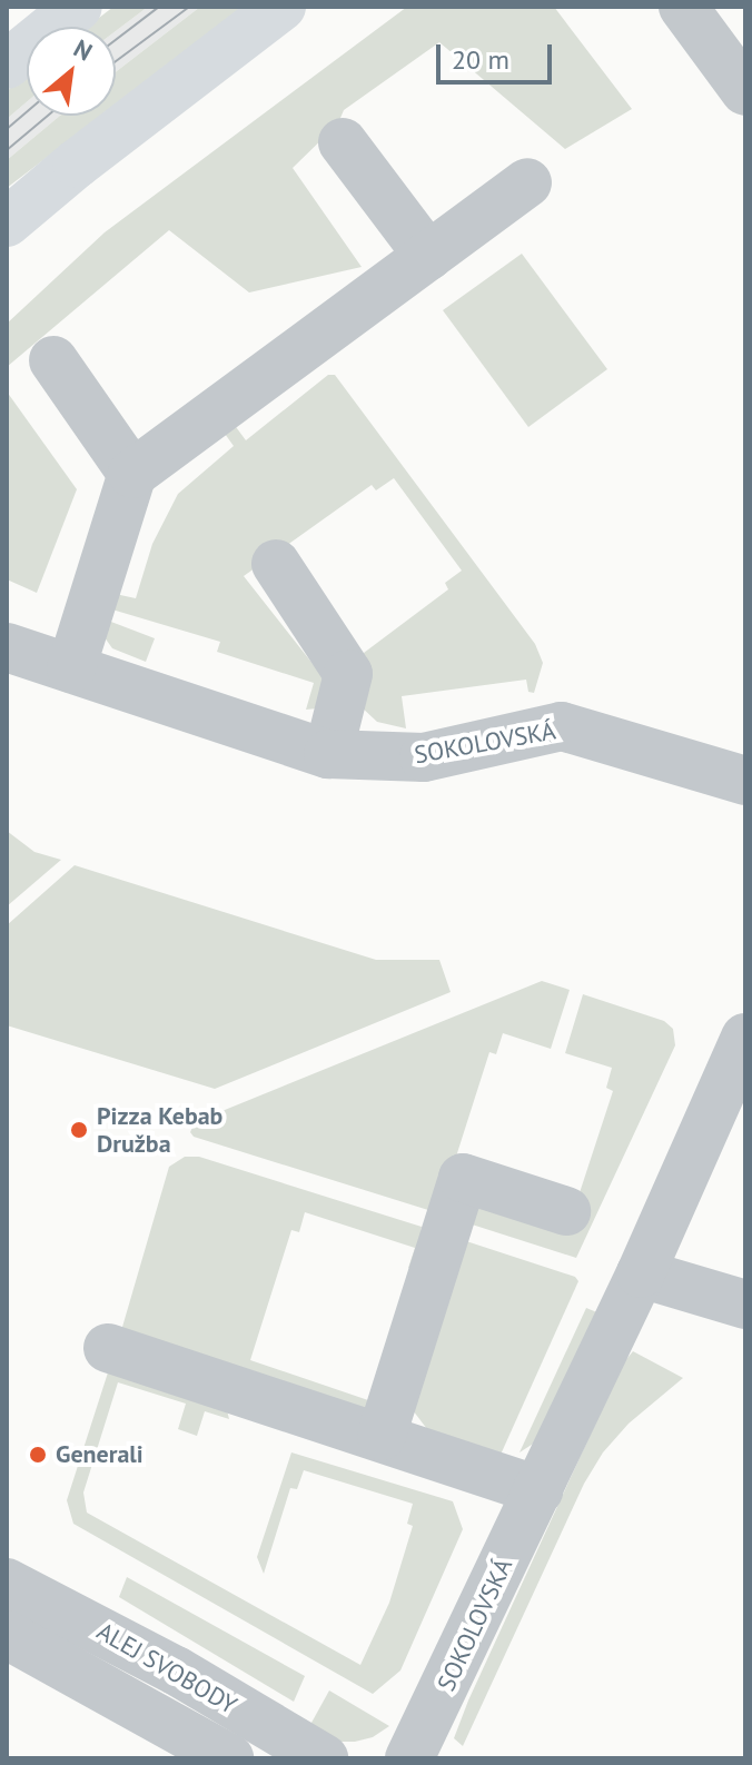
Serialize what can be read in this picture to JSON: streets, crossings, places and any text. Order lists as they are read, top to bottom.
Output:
{
  "streets": {
    "street": ["SOKOLOVSKÁ", "ALEJ SVOBODY"]
  },
  "places": ["Pizza Kebab Družba", "Generali"],
  "scale_bar": "20 m",
  "north": "top right"
}
